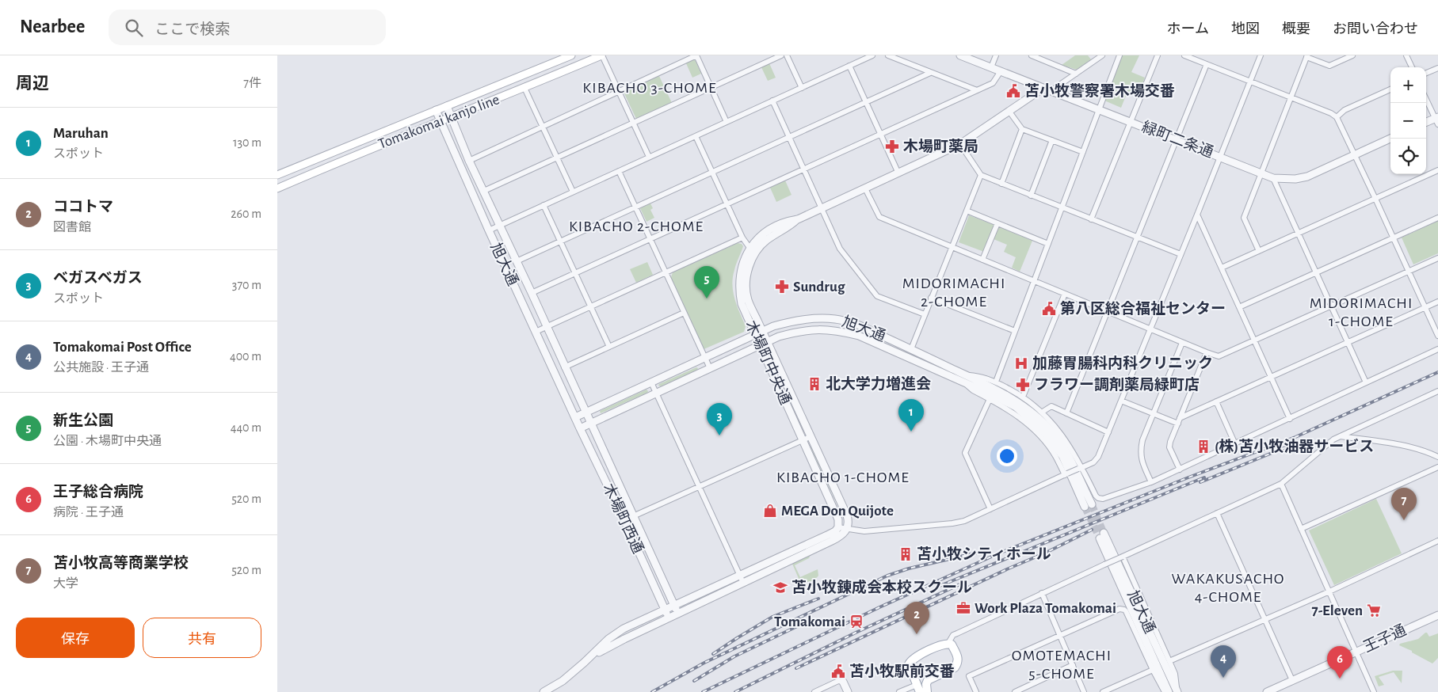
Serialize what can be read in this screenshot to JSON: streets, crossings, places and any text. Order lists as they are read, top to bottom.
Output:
{
  "streets": {
    "main road": ["Tomakomai kanjo line"],
    "street": [
      "緑町二条通",
      "旭大通",
      "木場町中央通",
      "木場町西通",
      "王子通"
    ]
  },
  "crossings": [
    ["Tomakomai kanjo line", "旭大通"],
    ["緑町二条通", "木場町中央通"],
    ["旭大通", "木場町中央通"],
    ["旭大通", "木場町西通"]
  ],
  "districts": [
    "KIBACHO 3-CHOME",
    "KIBACHO 2-CHOME",
    "MIDORIMACHI 2-CHOME",
    "MIDORIMACHI 1-CHOME",
    "KIBACHO 1-CHOME",
    "WAKAKUSACHO 4-CHOME",
    "OMOTEMACHI 5-CHOME"
  ],
  "places": {
    "public building": ["苫小牧警察署木場交番", "第八区総合福祉センター", "苫小牧駅前交番"],
    "pharmacy": ["木場町薬局", "Sundrug", "フラワー調剤薬局緑町店"],
    "hospital": ["加藤胃腸科内科クリニック"],
    "building": ["北大学力増進会", "(株)苫小牧油器サービス", "苫小牧シティホール"],
    "shop": ["MEGA Don Quijote"],
    "school or university": ["苫小牧錬成会本校スクール"],
    "office": ["Work Plaza Tomakomai"],
    "supermarket": ["7-Eleven"],
    "station": ["Tomakomai"]
  },
  "page": {
    "header": "Nearbee",
    "search": "ここで検索",
    "nav": [
      "ホーム",
      "地図",
      "概要",
      "お問い合わせ"
    ],
    "heading": ["周辺", "7件"],
    "map_buttons": ["+", "−"],
    "list": [
      {
        "mark": "1",
        "name": "Maruhan",
        "note": "スポット",
        "value": "130 m"
      },
      {
        "mark": "2",
        "name": "ココトマ",
        "note": "図書館",
        "value": "260 m"
      },
      {
        "mark": "3",
        "name": "ベガスベガス",
        "note": "スポット",
        "value": "370 m"
      },
      {
        "mark": "4",
        "name": "Tomakomai Post Office",
        "note": "公共施設 · 王子通",
        "value": "400 m"
      },
      {
        "mark": "5",
        "name": "新生公園",
        "note": "公園 · 木場町中央通",
        "value": "440 m"
      },
      {
        "mark": "6",
        "name": "王子総合病院",
        "note": "病院 · 王子通",
        "value": "520 m"
      },
      {
        "mark": "7",
        "name": "苫小牧高等商業学校",
        "note": "大学",
        "value": "520 m"
      }
    ],
    "pins": [
      "5",
      "1",
      "3",
      "7",
      "2",
      "4",
      "6"
    ],
    "buttons": ["保存", "共有"]
  }
}
